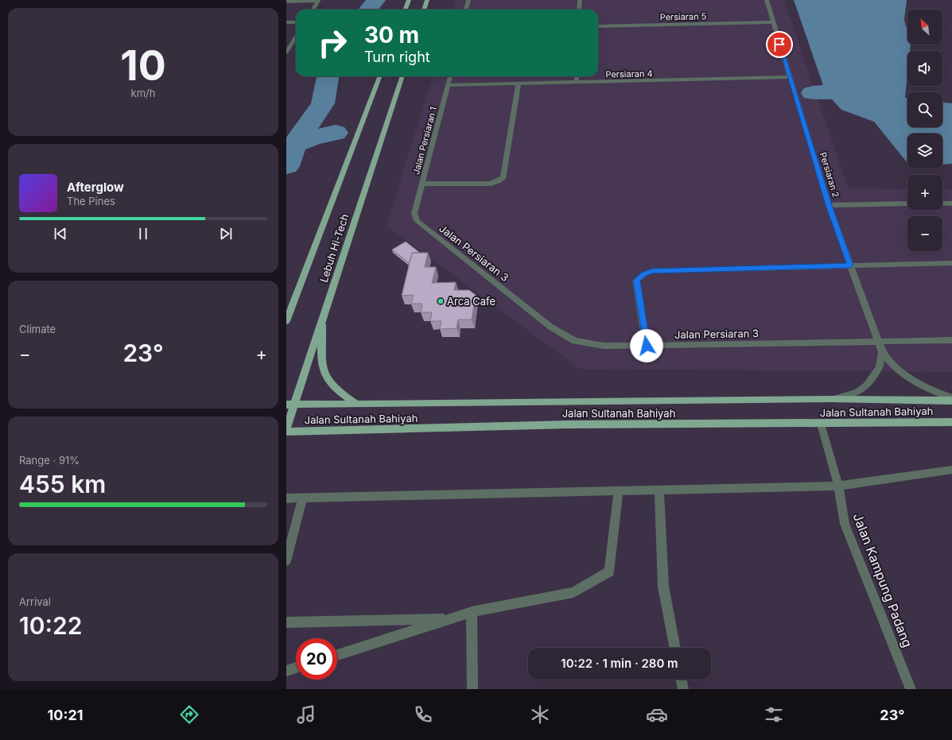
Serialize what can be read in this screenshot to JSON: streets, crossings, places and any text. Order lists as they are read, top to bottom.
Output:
{
  "streets": {
    "main road": ["Lebuh Hi-Tech", "Jalan Sultanah Bahiyah"],
    "street": [
      "Persiaran 5",
      "Persiaran 4",
      "Jalan Persiaran 1",
      "Persiaran 2",
      "Jalan Persiaran 3",
      "Jalan Kampung Padang"
    ]
  },
  "crossings": [
    ["Persiaran 5", "Persiaran 2"],
    ["Persiaran 4", "Jalan Persiaran 1"],
    ["Persiaran 4", "Persiaran 2"],
    ["Jalan Persiaran 1", "Jalan Persiaran 3"],
    ["Persiaran 2", "Jalan Persiaran 3"],
    ["Lebuh Hi-Tech", "Jalan Sultanah Bahiyah"],
    ["Jalan Sultanah Bahiyah", "Jalan Kampung Padang"]
  ],
  "places": ["Arca Cafe"],
  "north": "top left",
  "page": {
    "tile": [
      ["10", "km/h"],
      "Climate",
      ["Range · 91%", "455 km"],
      ["Arrival", "10:22"]
    ],
    "map_buttons": ["+", "−"],
    "turn": ["30 m", "Turn right"],
    "song": ["Afterglow", "The Pines"],
    "heat": ["−", "23°", "+"],
    "limit": "20",
    "trip": "10:22 · 1 min · 280 m",
    "tabs": ["10:21", "23°"]
  }
}
